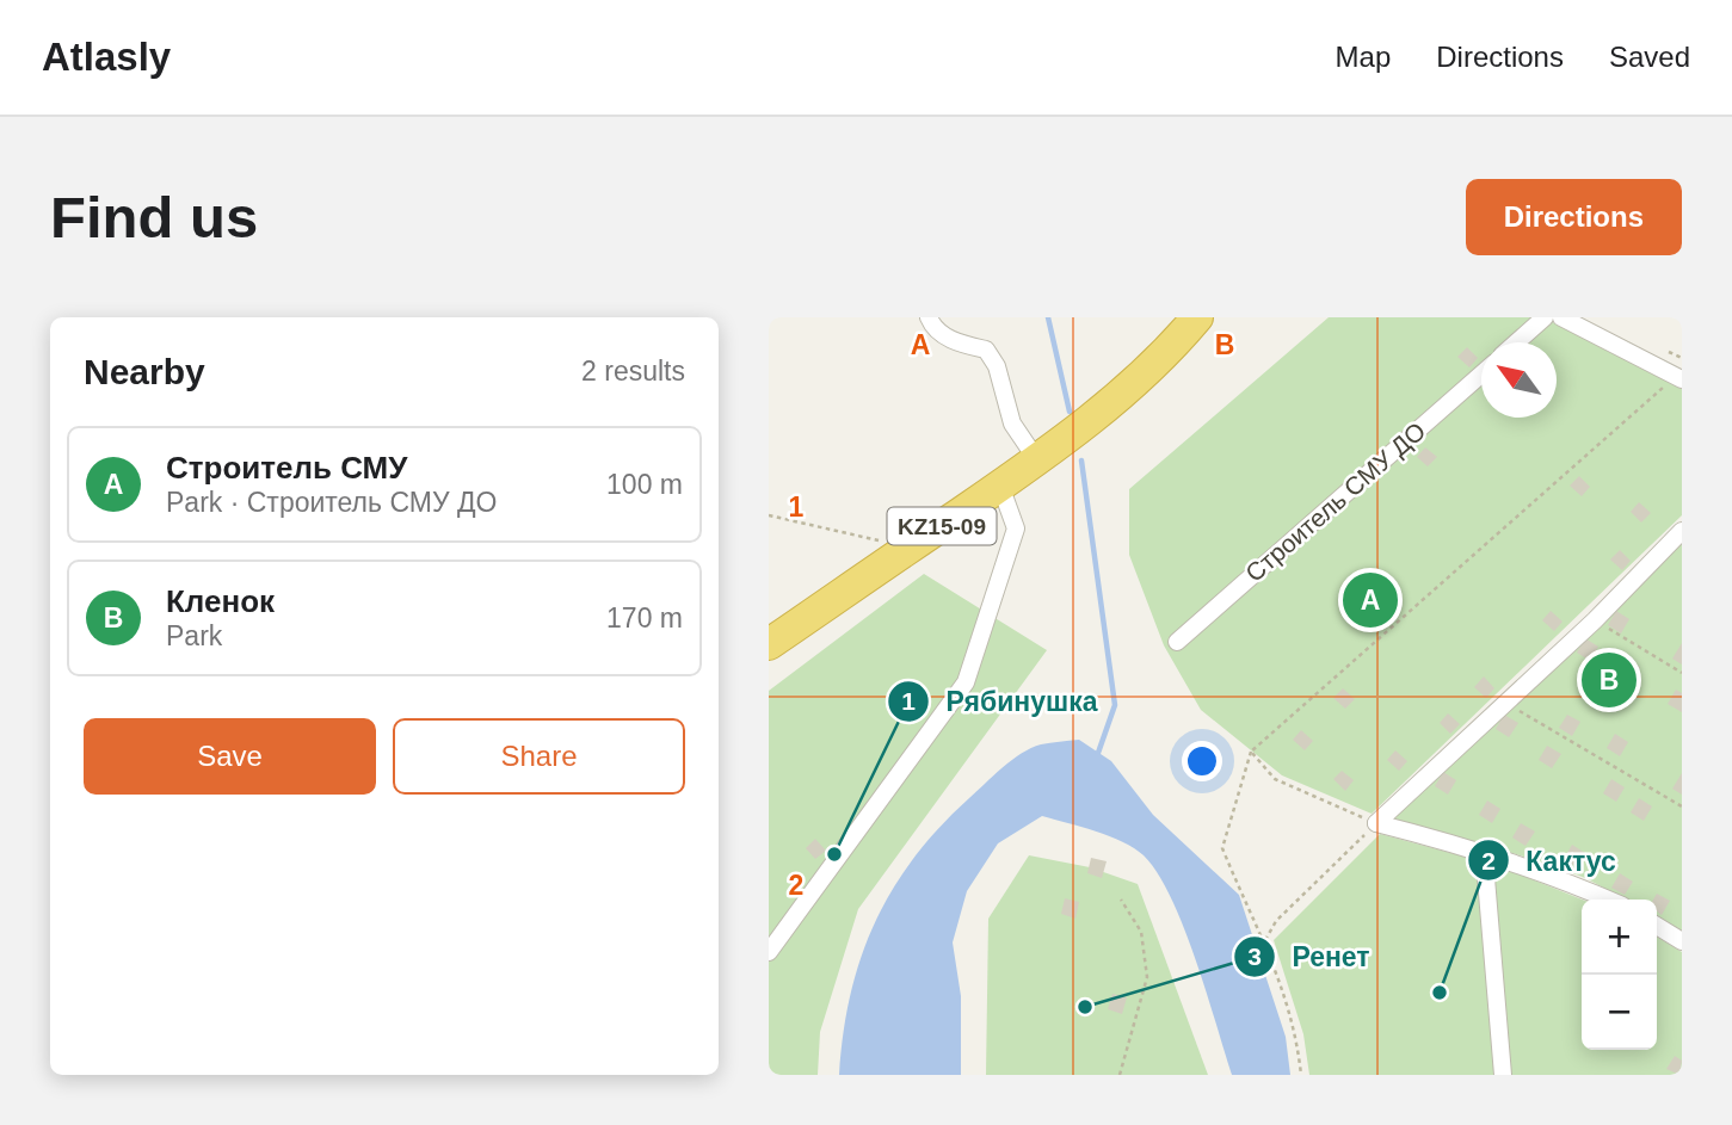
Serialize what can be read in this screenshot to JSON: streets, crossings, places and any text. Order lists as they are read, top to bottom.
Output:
{
  "streets": {
    "highway": ["KZ15-09"],
    "street": ["Строитель СМУ ДО"]
  },
  "places": ["Рябинушка", "Кактус", "Ренет"],
  "north": "top left",
  "page": {
    "header": "Atlasly",
    "nav": ["Map", "Directions", "Saved"],
    "buttons": [
      "Directions",
      ["Save", "Share"]
    ],
    "title": "Find us",
    "heading": ["Nearby", "2 results"],
    "list": [
      {
        "mark": "A",
        "name": "Строитель СМУ",
        "note": "Park · Строитель СМУ ДО",
        "value": "100 m"
      },
      {
        "mark": "B",
        "name": "Кленок",
        "note": "Park",
        "value": "170 m"
      }
    ],
    "pins": ["A", "B"],
    "map_buttons": ["+", "−"]
  },
  "grid": {
    "columns": ["A", "B"],
    "rows": ["1", "2"]
  }
}
